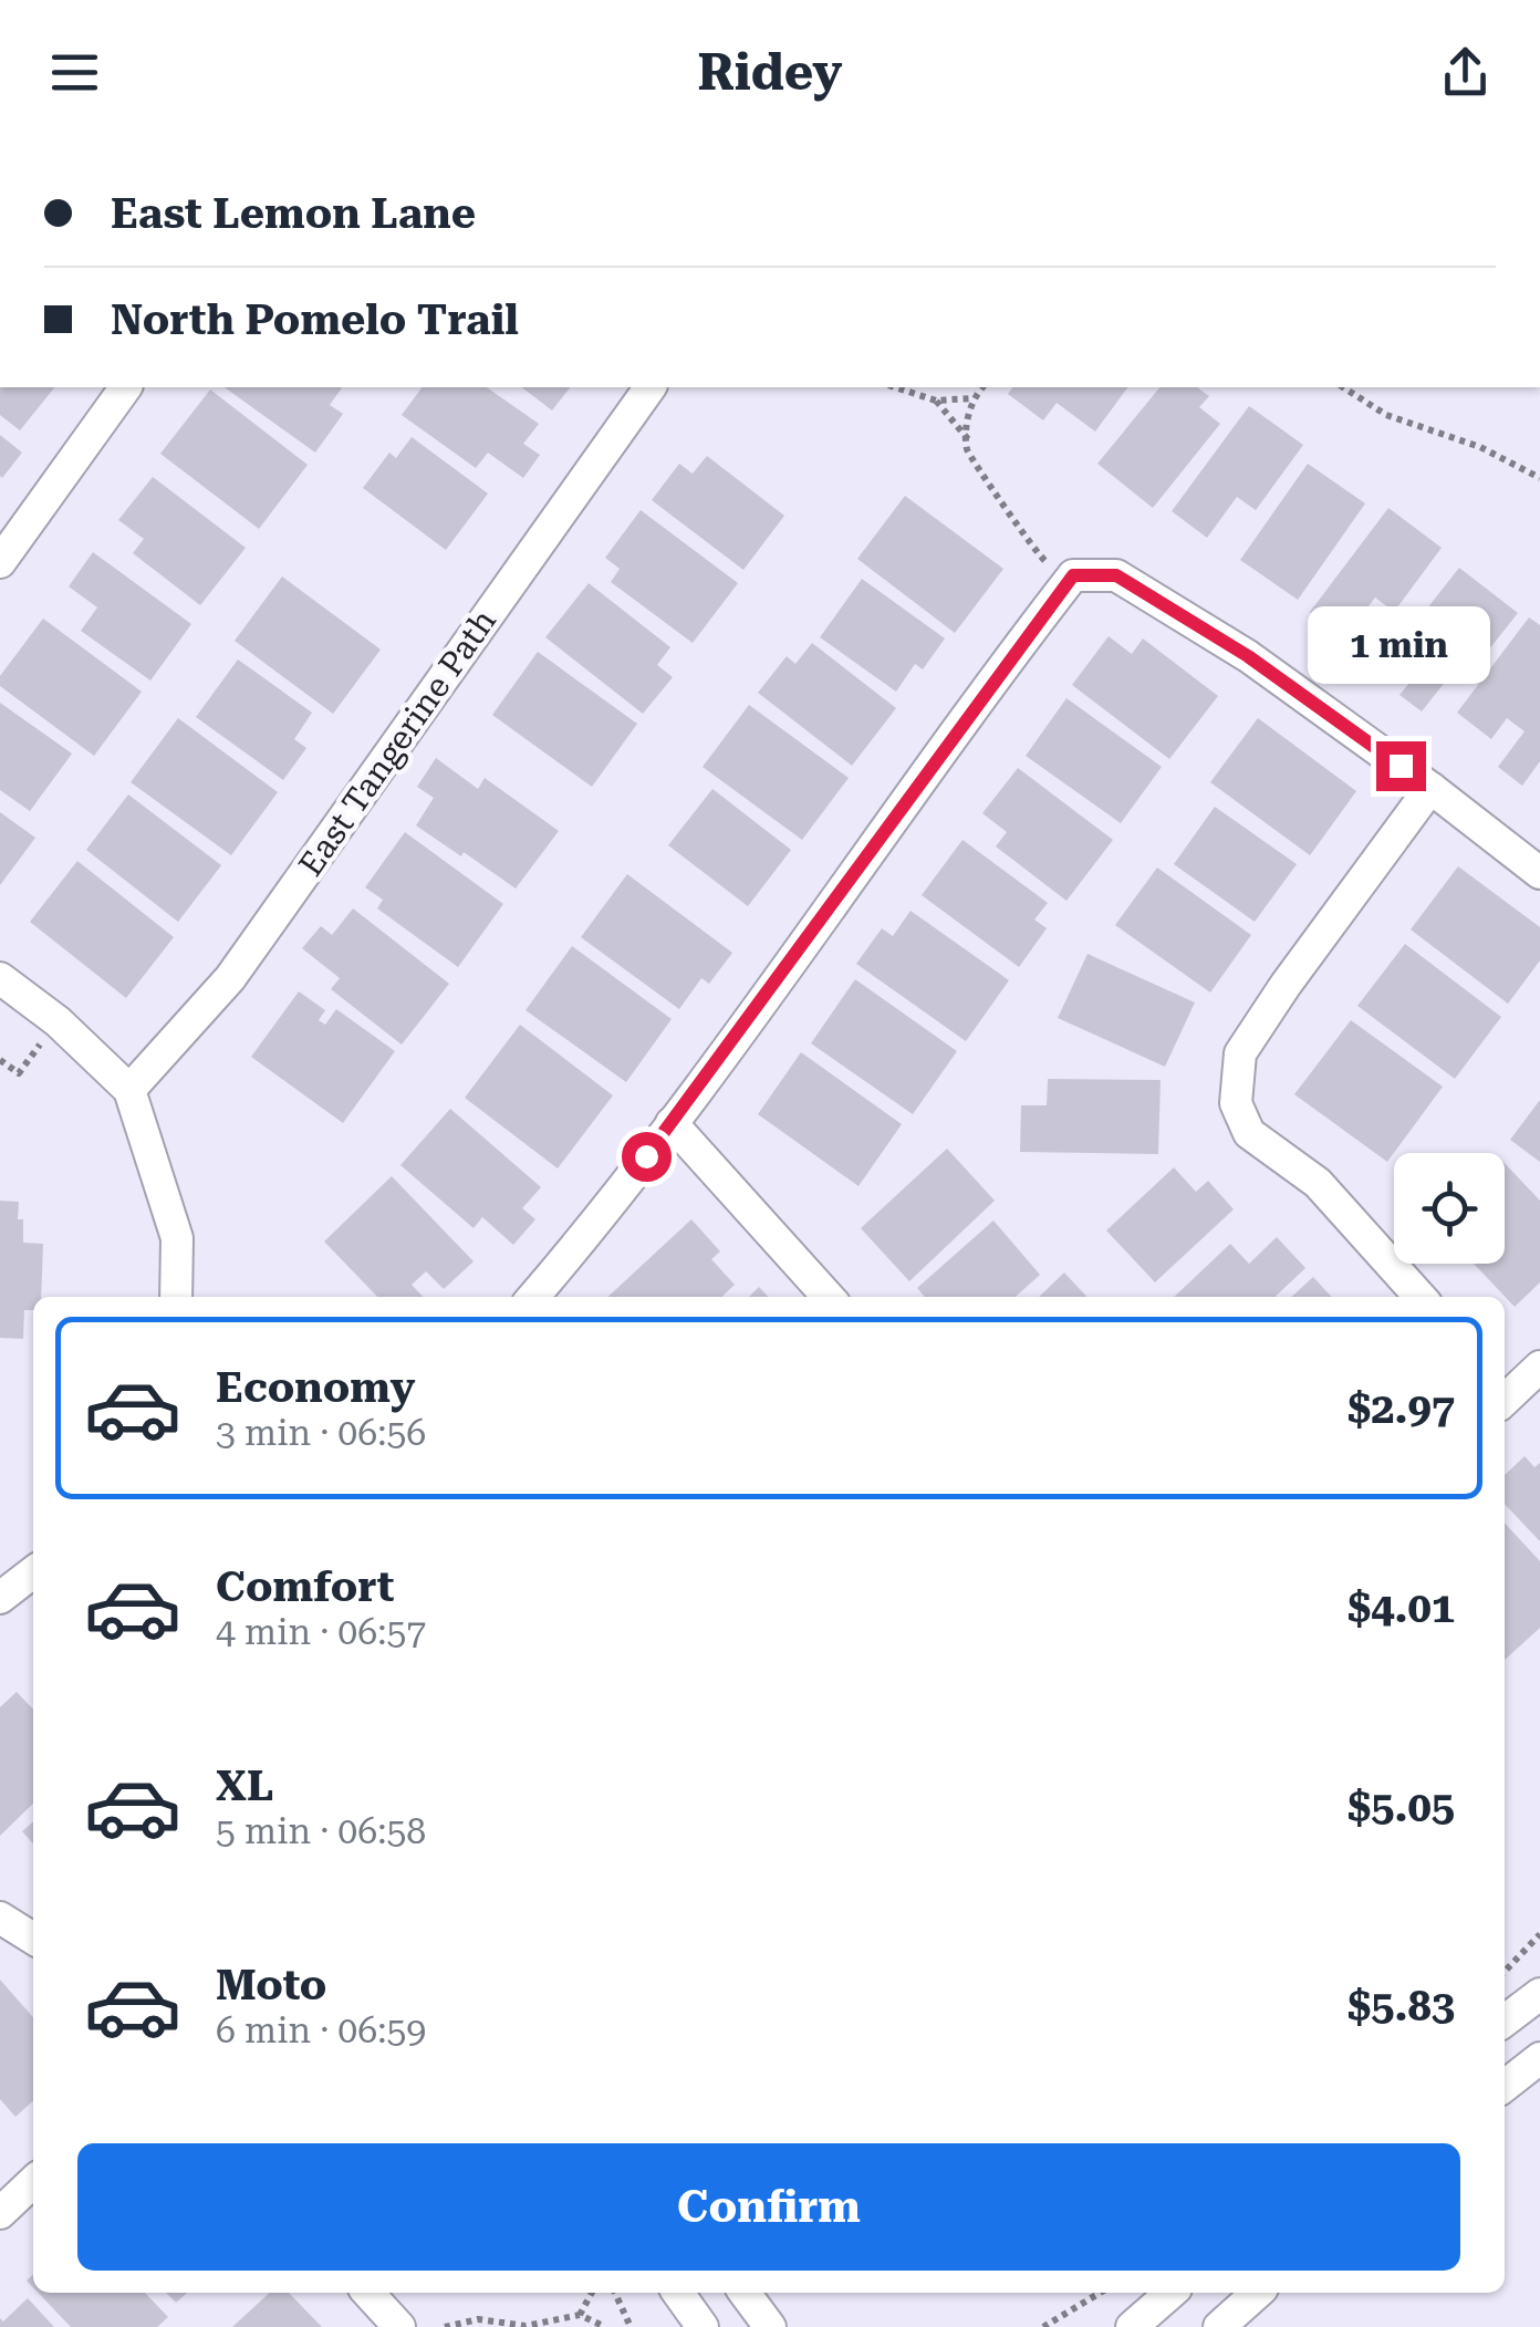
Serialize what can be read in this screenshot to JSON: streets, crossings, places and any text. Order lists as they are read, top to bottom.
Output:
{
  "streets": {
    "street": ["East Tangerine Path"]
  },
  "page": {
    "header": "Ridey",
    "banner": ["East Lemon Lane", "North Pomelo Trail"],
    "bubble": "1 min",
    "list": [
      {
        "name": "Economy",
        "note": "3 min · 06:56",
        "value": "$2.97"
      },
      {
        "name": "Comfort",
        "note": "4 min · 06:57",
        "value": "$4.01"
      },
      {
        "name": "XL",
        "note": "5 min · 06:58",
        "value": "$5.05"
      },
      {
        "name": "Moto",
        "note": "6 min · 06:59",
        "value": "$5.83"
      }
    ],
    "buttons": "Confirm"
  }
}
